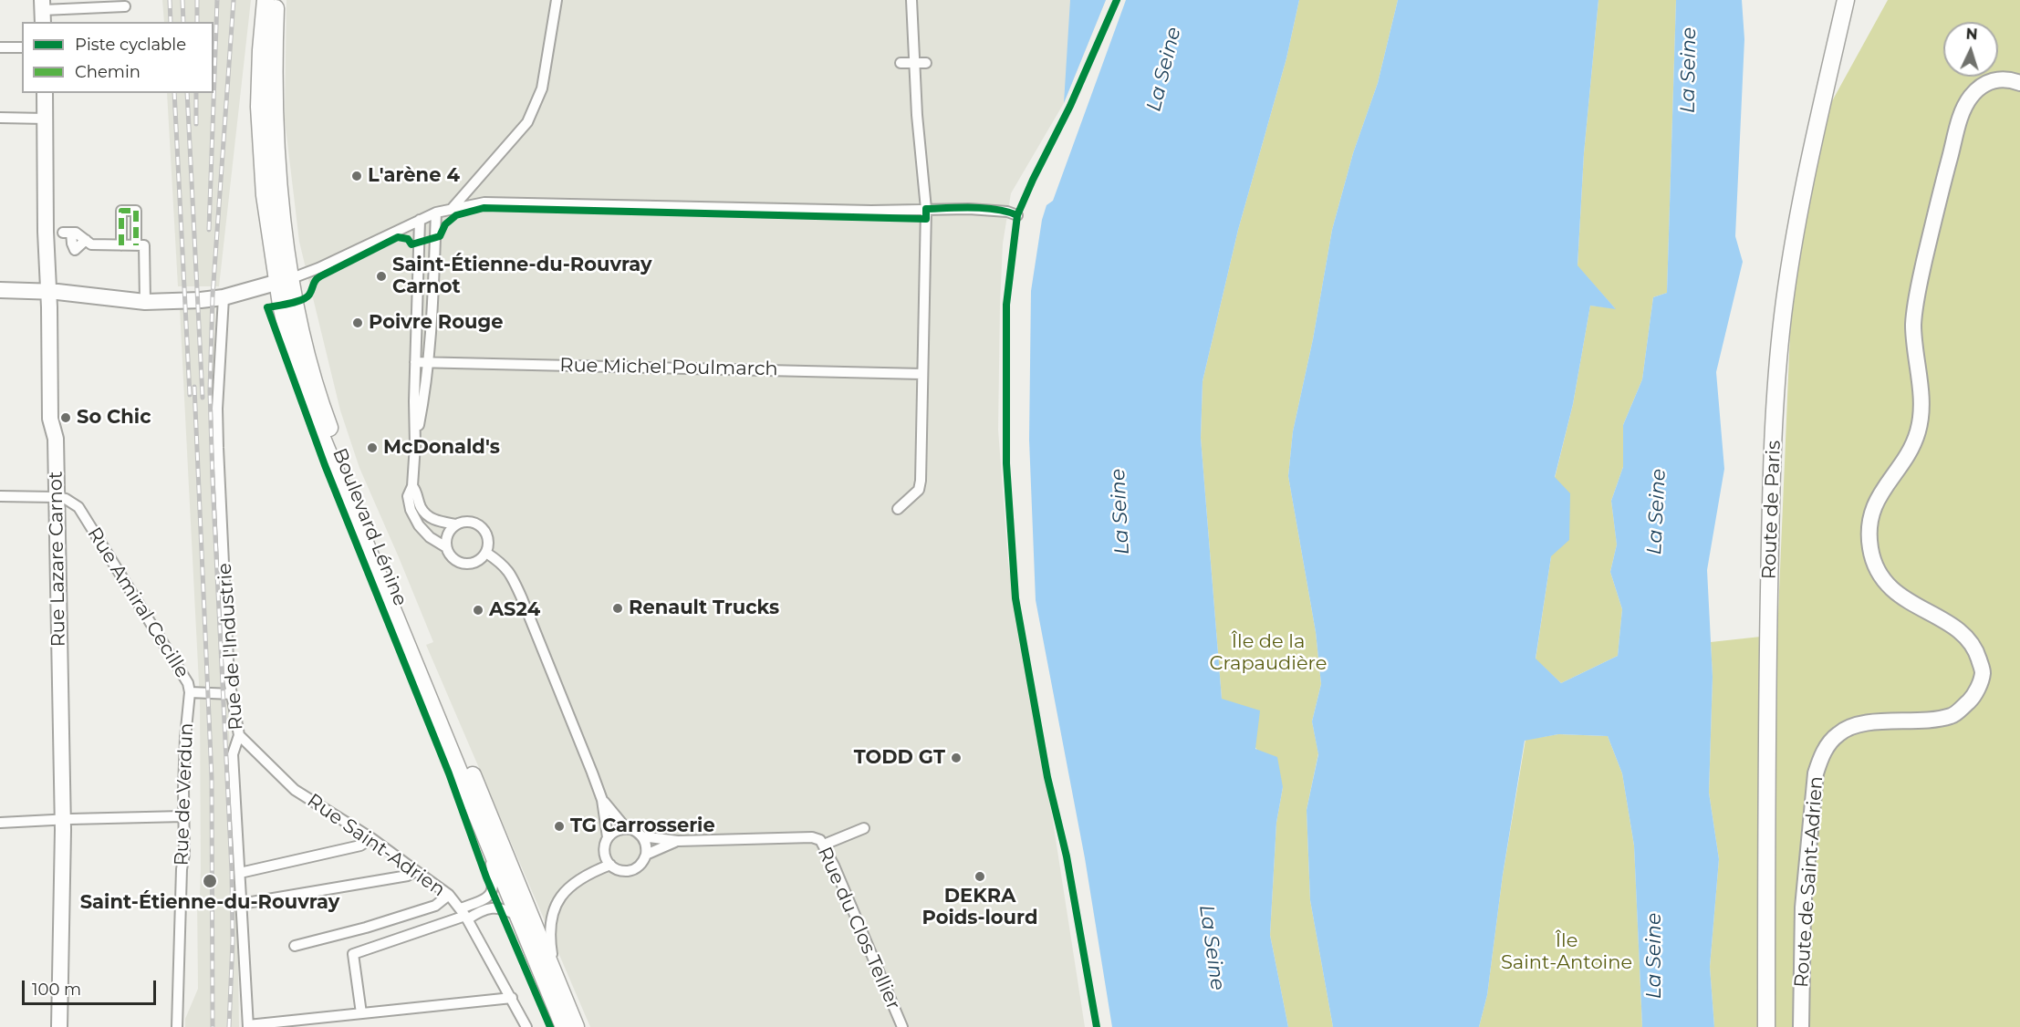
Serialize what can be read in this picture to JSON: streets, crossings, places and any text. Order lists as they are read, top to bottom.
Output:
{
  "streets": {
    "main road": ["Route de Paris", "Boulevard Lénine"],
    "street": [
      "Rue Michel Poulmarch",
      "Rue Lazare Carnot",
      "Rue Amiral Cecille",
      "Rue de l'Industrie",
      "Rue de Verdun",
      "Rue Saint-Adrien",
      "Route de Saint-Adrien",
      "Rue du Clos Tellier"
    ]
  },
  "crossings": [
    ["Rue Lazare Carnot", "Rue Amiral Cecille"],
    ["Rue Amiral Cecille", "Rue de Verdun"],
    ["Rue de l'Industrie", "Rue Saint-Adrien"]
  ],
  "water": ["La Seine"],
  "parks": ["Île de la Crapaudière", "Île Saint-Antoine"],
  "places": [
    "L'arène 4",
    "Saint-Étienne-du-Rouvray Carnot",
    "Poivre Rouge",
    "So Chic",
    "McDonald's",
    "Renault Trucks",
    "AS24",
    "TODD GT",
    "TG Carrosserie",
    "DEKRA Poids-lourd",
    "Saint-Étienne-du-Rouvray"
  ],
  "legend": ["Piste cyclable", "Chemin"],
  "scale_bar": "100 m",
  "north": "top"
}
